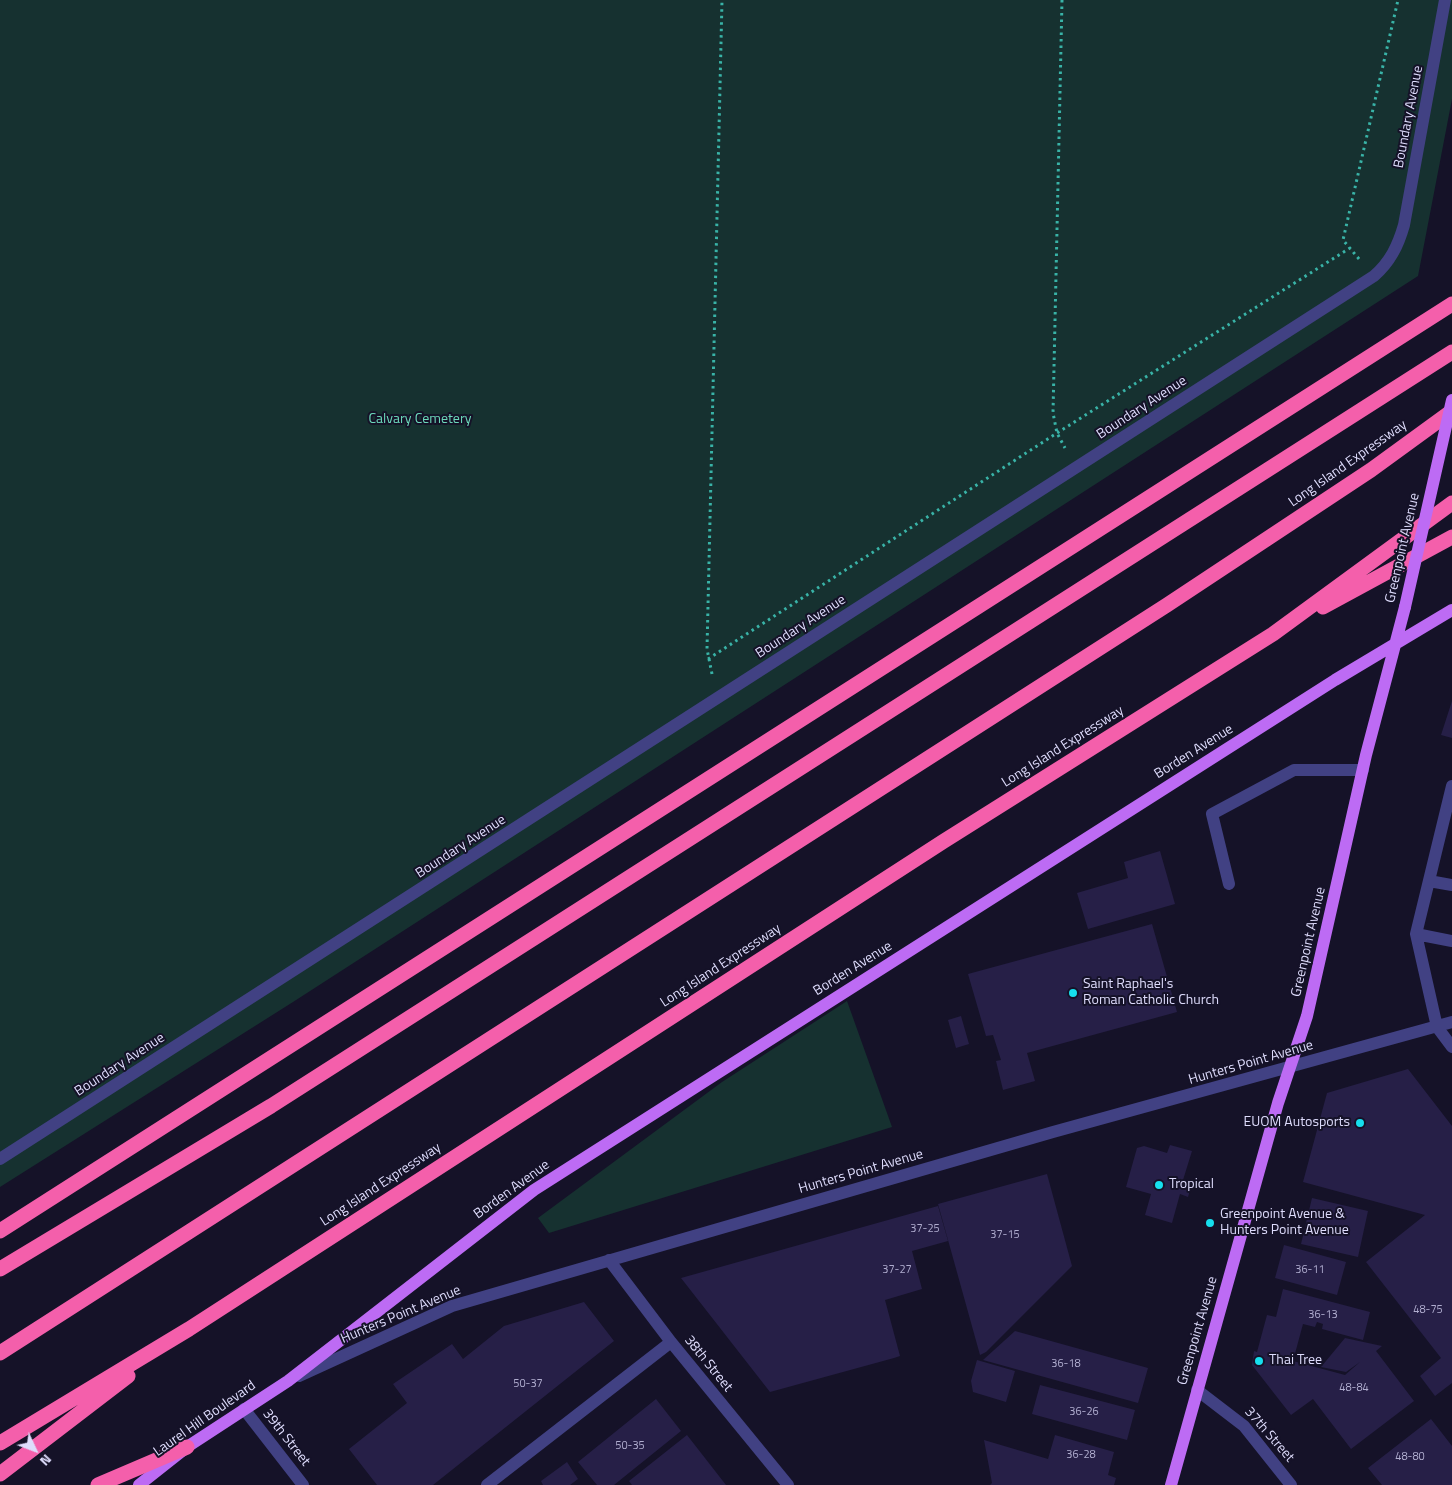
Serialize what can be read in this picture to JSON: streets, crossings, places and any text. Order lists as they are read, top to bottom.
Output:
{
  "streets": {
    "highway": ["Long Island Expressway"],
    "main road": ["Greenpoint Avenue", "Borden Avenue", "Laurel Hill Boulevard"],
    "street": [
      "Boundary Avenue",
      "Hunters Point Avenue",
      "38th Street",
      "37th Street",
      "39th Street"
    ]
  },
  "crossings": [
    ["Greenpoint Avenue", "Borden Avenue"],
    ["Greenpoint Avenue", "Hunters Point Avenue"],
    ["Greenpoint Avenue", "37th Street"],
    ["Borden Avenue", "Hunters Point Avenue"],
    ["Borden Avenue", "Laurel Hill Boulevard"],
    ["Hunters Point Avenue", "38th Street"],
    ["Hunters Point Avenue", "Laurel Hill Boulevard"],
    ["Laurel Hill Boulevard", "39th Street"]
  ],
  "parks": ["Calvary Cemetery"],
  "places": [
    "Saint Raphael's Roman Catholic Church",
    "EUOM Autosports",
    "Tropical",
    "Greenpoint Avenue & Hunters Point Avenue",
    "Thai Tree"
  ],
  "house_numbers": [
    "37-25",
    "37-15",
    "37-27",
    "36-11",
    "48-75",
    "36-13",
    "36-18",
    "50-37",
    "48-84",
    "36-26",
    "50-35",
    "36-28",
    "48-80"
  ],
  "north": "bottom right"
}
